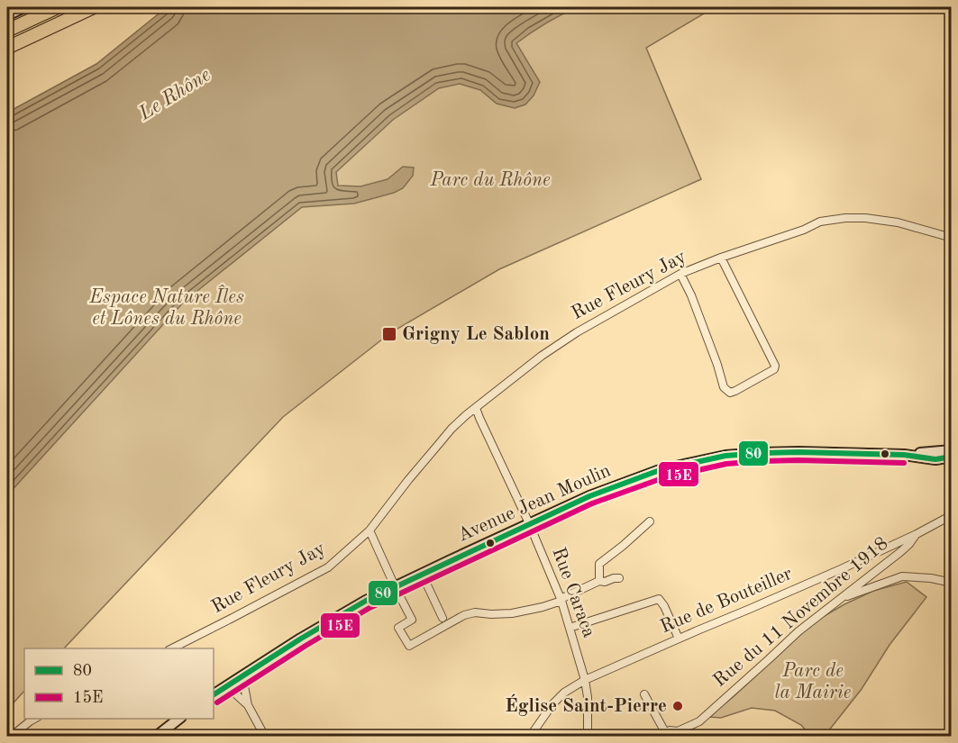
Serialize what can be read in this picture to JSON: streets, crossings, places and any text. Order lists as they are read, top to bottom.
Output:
{
  "streets": {
    "main road": ["Avenue Jean Moulin"],
    "street": [
      "Rue Fleury Jay",
      "Rue Caraca",
      "Rue de Bouteiller",
      "Rue du 11 Novembre 1918"
    ]
  },
  "crossings": [
    ["Rue Fleury Jay", "Rue Caraca"],
    ["Avenue Jean Moulin", "Rue Caraca"],
    ["Rue Caraca", "Rue de Bouteiller"],
    ["Rue de Bouteiller", "Rue du 11 Novembre 1918"]
  ],
  "water": ["Le Rhône"],
  "parks": ["Parc du Rhône", "Espace Nature Îles et Lônes du Rhône", "Parc de la Mairie"],
  "places": {
    "transit": ["Grigny Le Sablon"],
    "other": ["Église Saint-Pierre"]
  },
  "lines": ["transit line 80", "transit line 15E"],
  "legend": ["80", "15E"]
}
